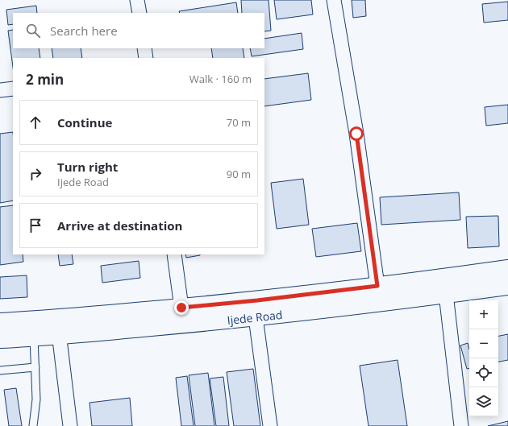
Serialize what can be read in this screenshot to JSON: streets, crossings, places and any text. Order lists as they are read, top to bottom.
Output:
{
  "streets": {
    "main road": ["Ijede Road"]
  },
  "page": {
    "search": "Search here",
    "heading": ["2 min", "Walk · 160 m"],
    "list": [
      ["Continue", "70 m"],
      ["Turn right", "Ijede Road", "90 m"],
      "Arrive at destination"
    ],
    "map_buttons": ["+", "−"]
  }
}
